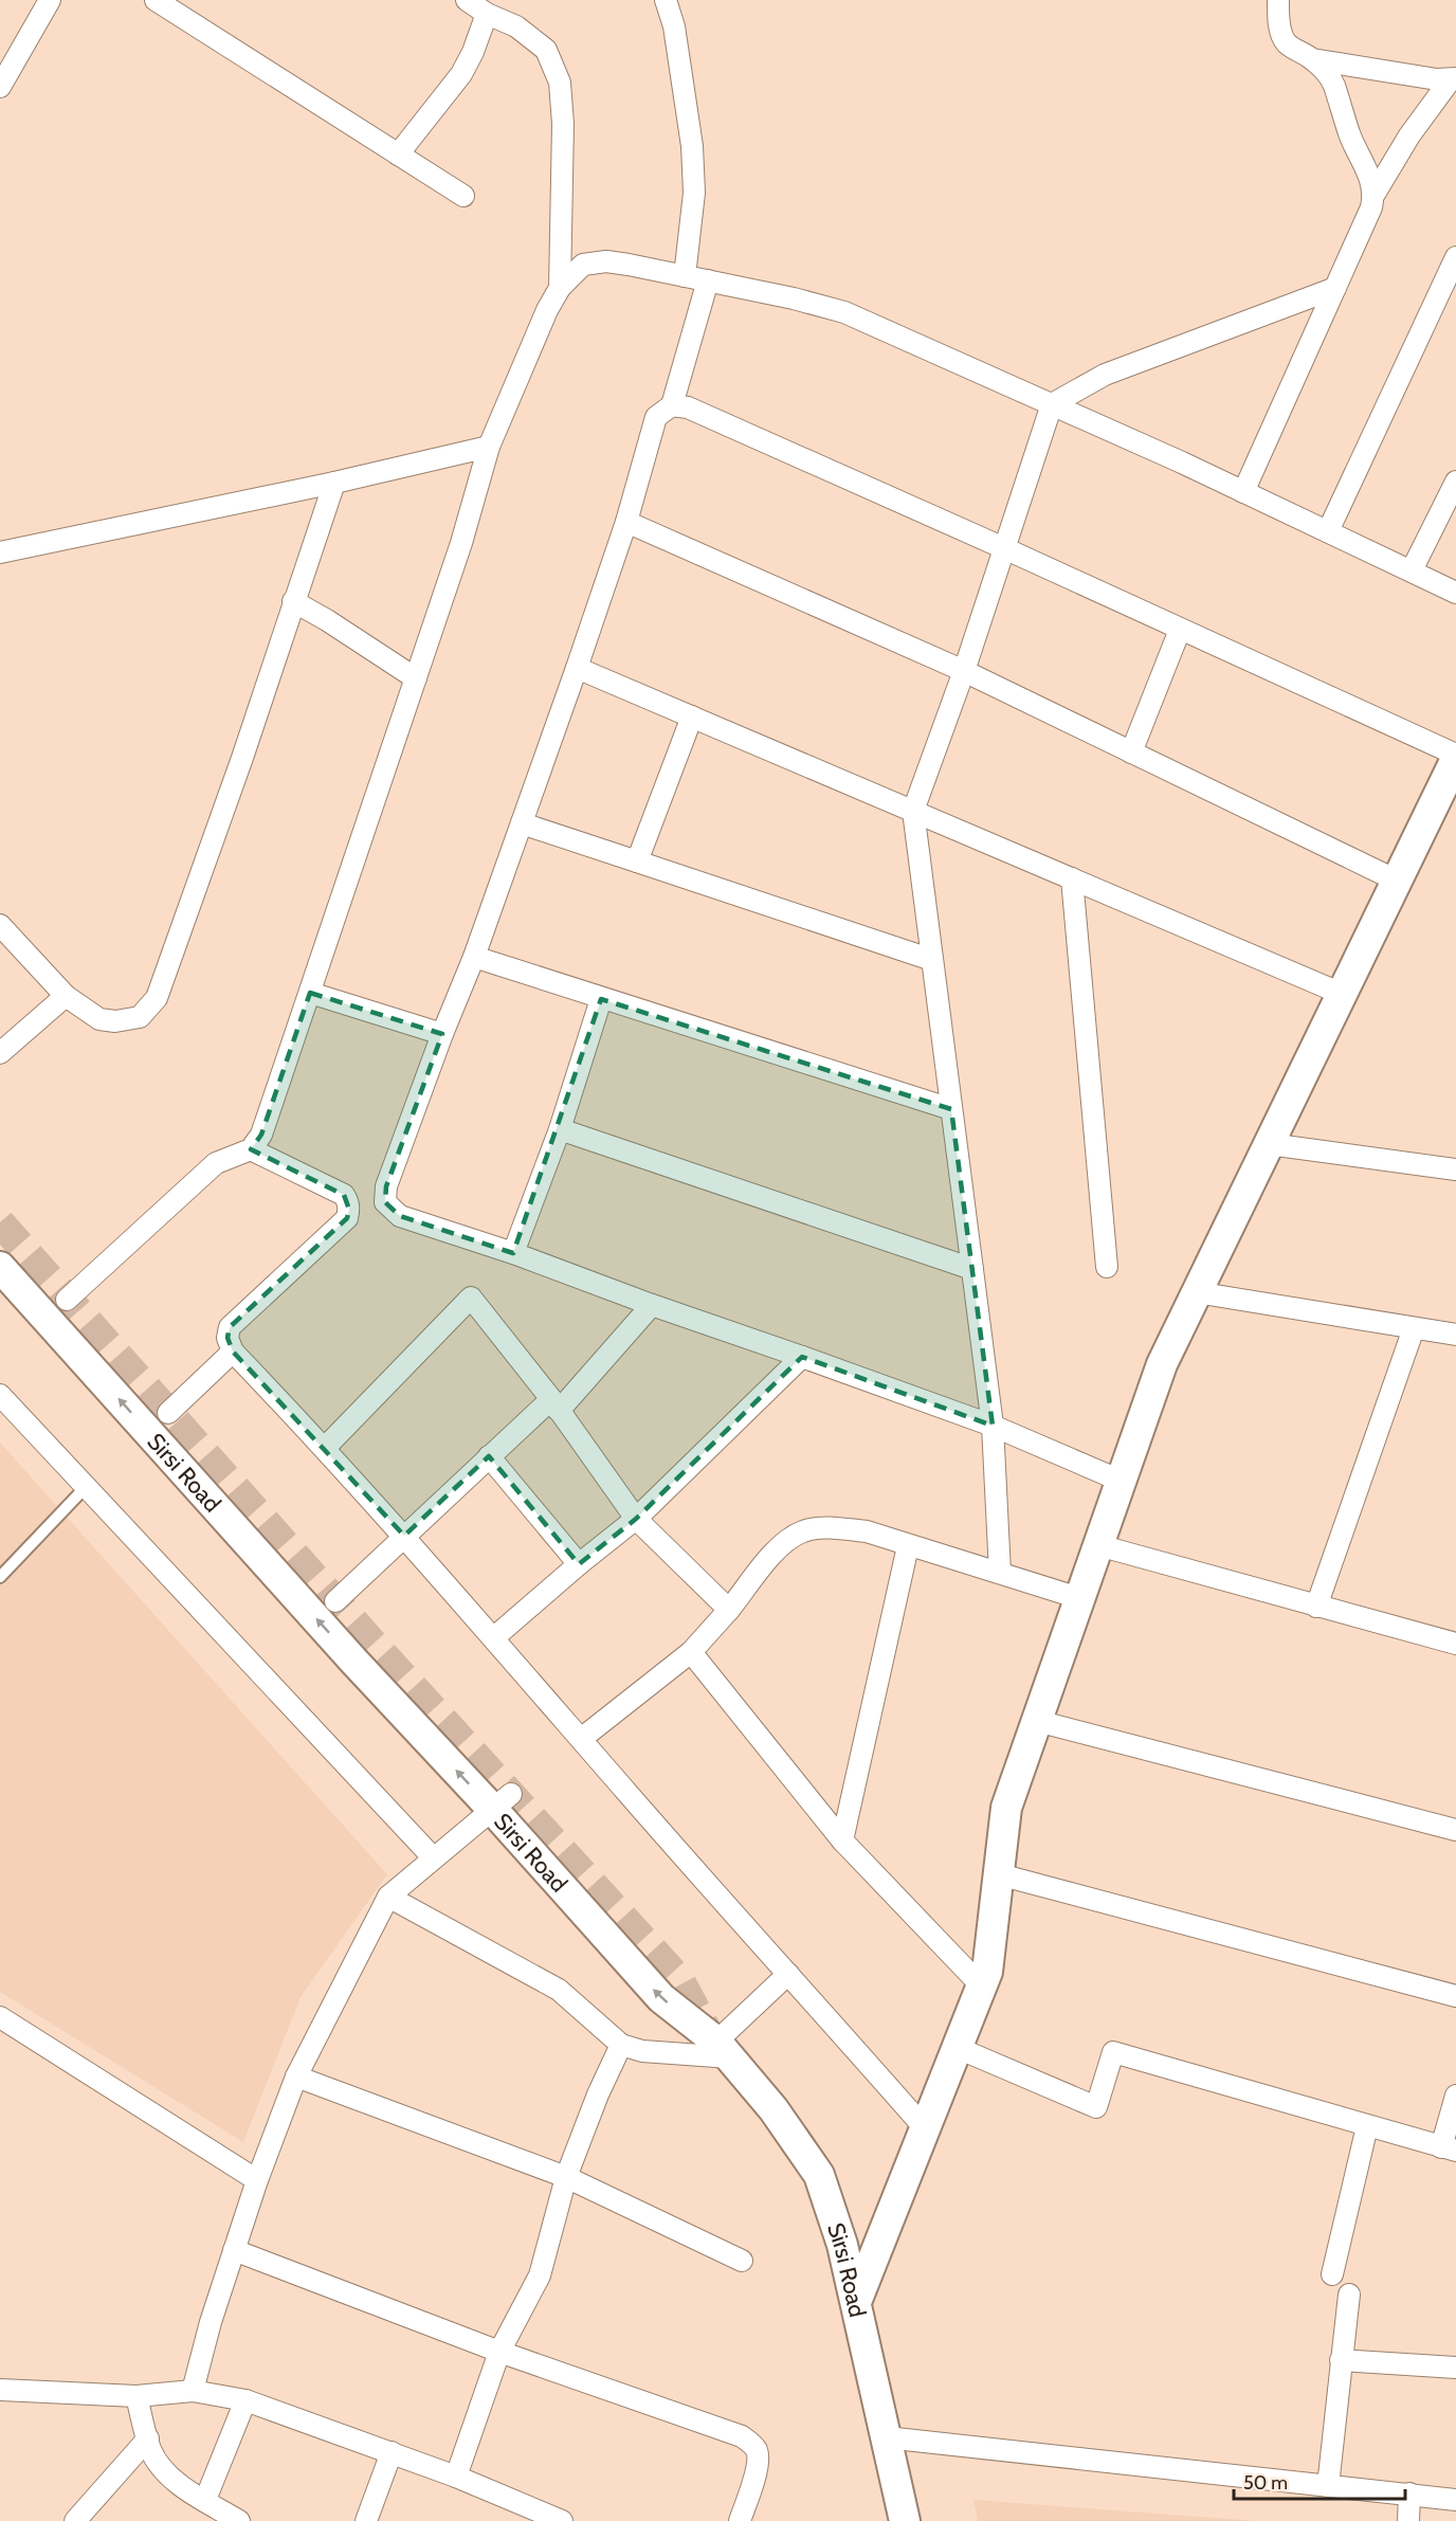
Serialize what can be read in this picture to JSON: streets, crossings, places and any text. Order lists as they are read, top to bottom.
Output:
{
  "streets": {
    "street": ["Sirsi Road"]
  },
  "scale_bar": "50 m"
}
